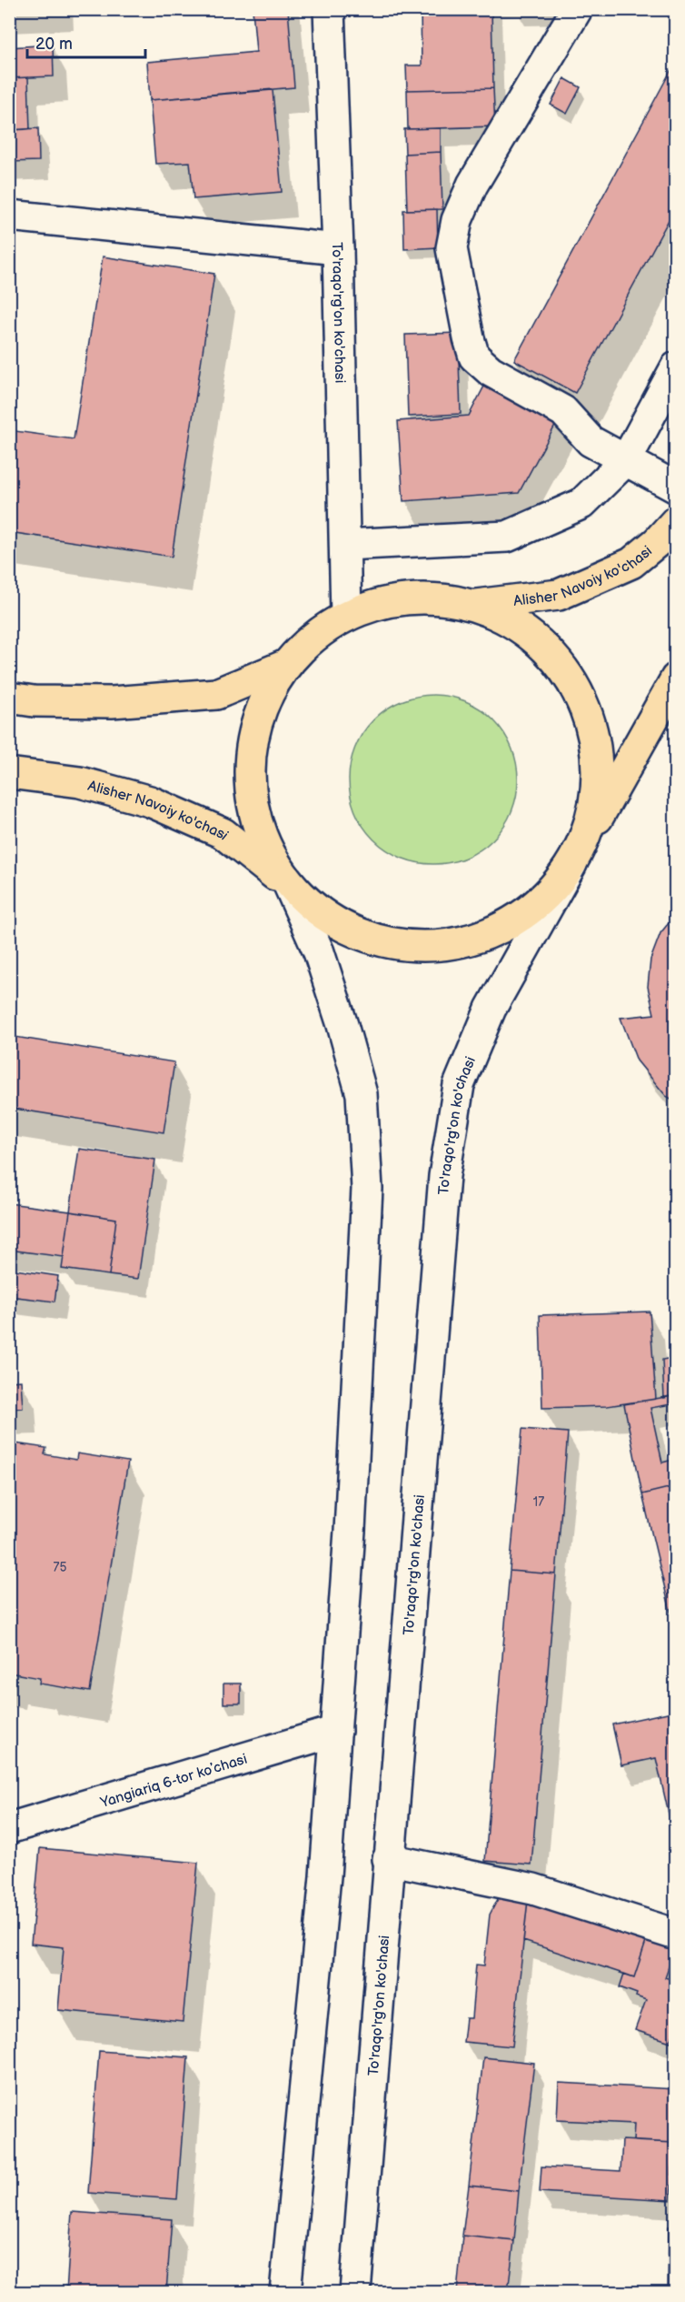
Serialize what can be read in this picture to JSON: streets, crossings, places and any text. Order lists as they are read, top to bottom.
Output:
{
  "streets": {
    "main road": ["To'raqo'rg'on ko'chasi", "Alisher Navoiy ko'chasi", "Yangiаriq 6-tor koʼchasi"]
  },
  "house_numbers": ["17", "75"],
  "scale_bar": "20 m"
}
